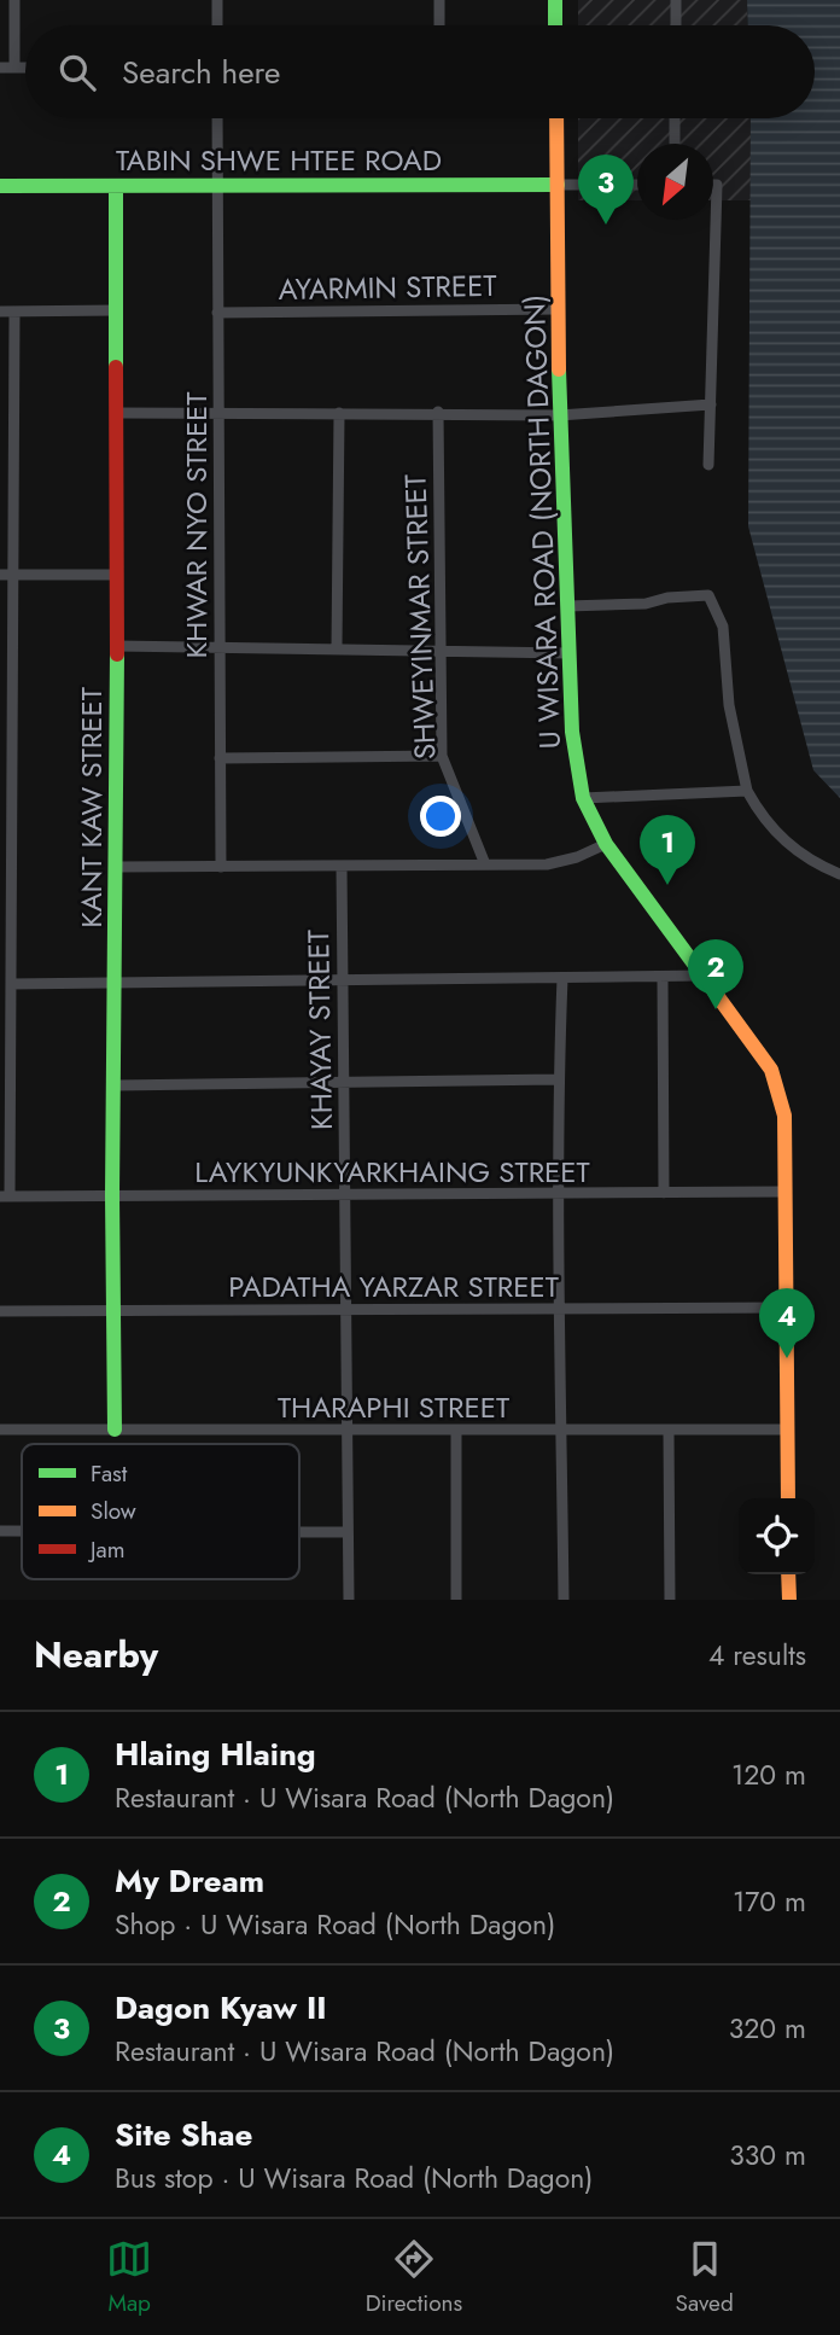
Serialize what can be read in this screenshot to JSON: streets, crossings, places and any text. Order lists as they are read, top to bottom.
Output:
{
  "streets": {
    "street": [
      "TABIN SHWE HTEE ROAD",
      "AYARMIN STREET",
      "U WISARA ROAD (NORTH DAGON)",
      "KHWAR NYO STREET",
      "SHWEYINMAR STREET",
      "KANT KAW STREET",
      "KHAYAY STREET",
      "LAYKYUNKYARKHAING STREET",
      "PADATHA YARZAR STREET",
      "THARAPHI STREET"
    ]
  },
  "crossings": [
    ["TABIN SHWE HTEE ROAD", "U WISARA ROAD (NORTH DAGON)"],
    ["TABIN SHWE HTEE ROAD", "KHWAR NYO STREET"],
    ["TABIN SHWE HTEE ROAD", "KANT KAW STREET"],
    ["AYARMIN STREET", "U WISARA ROAD (NORTH DAGON)"],
    ["AYARMIN STREET", "KHWAR NYO STREET"],
    ["U WISARA ROAD (NORTH DAGON)", "LAYKYUNKYARKHAING STREET"],
    ["U WISARA ROAD (NORTH DAGON)", "PADATHA YARZAR STREET"],
    ["U WISARA ROAD (NORTH DAGON)", "THARAPHI STREET"],
    ["KANT KAW STREET", "LAYKYUNKYARKHAING STREET"],
    ["KANT KAW STREET", "PADATHA YARZAR STREET"],
    ["KANT KAW STREET", "THARAPHI STREET"],
    ["KHAYAY STREET", "LAYKYUNKYARKHAING STREET"],
    ["KHAYAY STREET", "PADATHA YARZAR STREET"],
    ["KHAYAY STREET", "THARAPHI STREET"]
  ],
  "legend": ["Fast", "Slow", "Jam"],
  "north": "bottom left",
  "page": {
    "search": "Search here",
    "pins": [
      "3",
      "1",
      "2",
      "4"
    ],
    "heading": ["Nearby", "4 results"],
    "list": [
      {
        "mark": "1",
        "name": "Hlaing Hlaing",
        "note": "Restaurant · U Wisara Road (North Dagon)",
        "value": "120 m"
      },
      {
        "mark": "2",
        "name": "My Dream",
        "note": "Shop · U Wisara Road (North Dagon)",
        "value": "170 m"
      },
      {
        "mark": "3",
        "name": "Dagon Kyaw II",
        "note": "Restaurant · U Wisara Road (North Dagon)",
        "value": "320 m"
      },
      {
        "mark": "4",
        "name": "Site Shae",
        "note": "Bus stop · U Wisara Road (North Dagon)",
        "value": "330 m"
      }
    ],
    "nav": ["Map", "Directions", "Saved"]
  }
}
